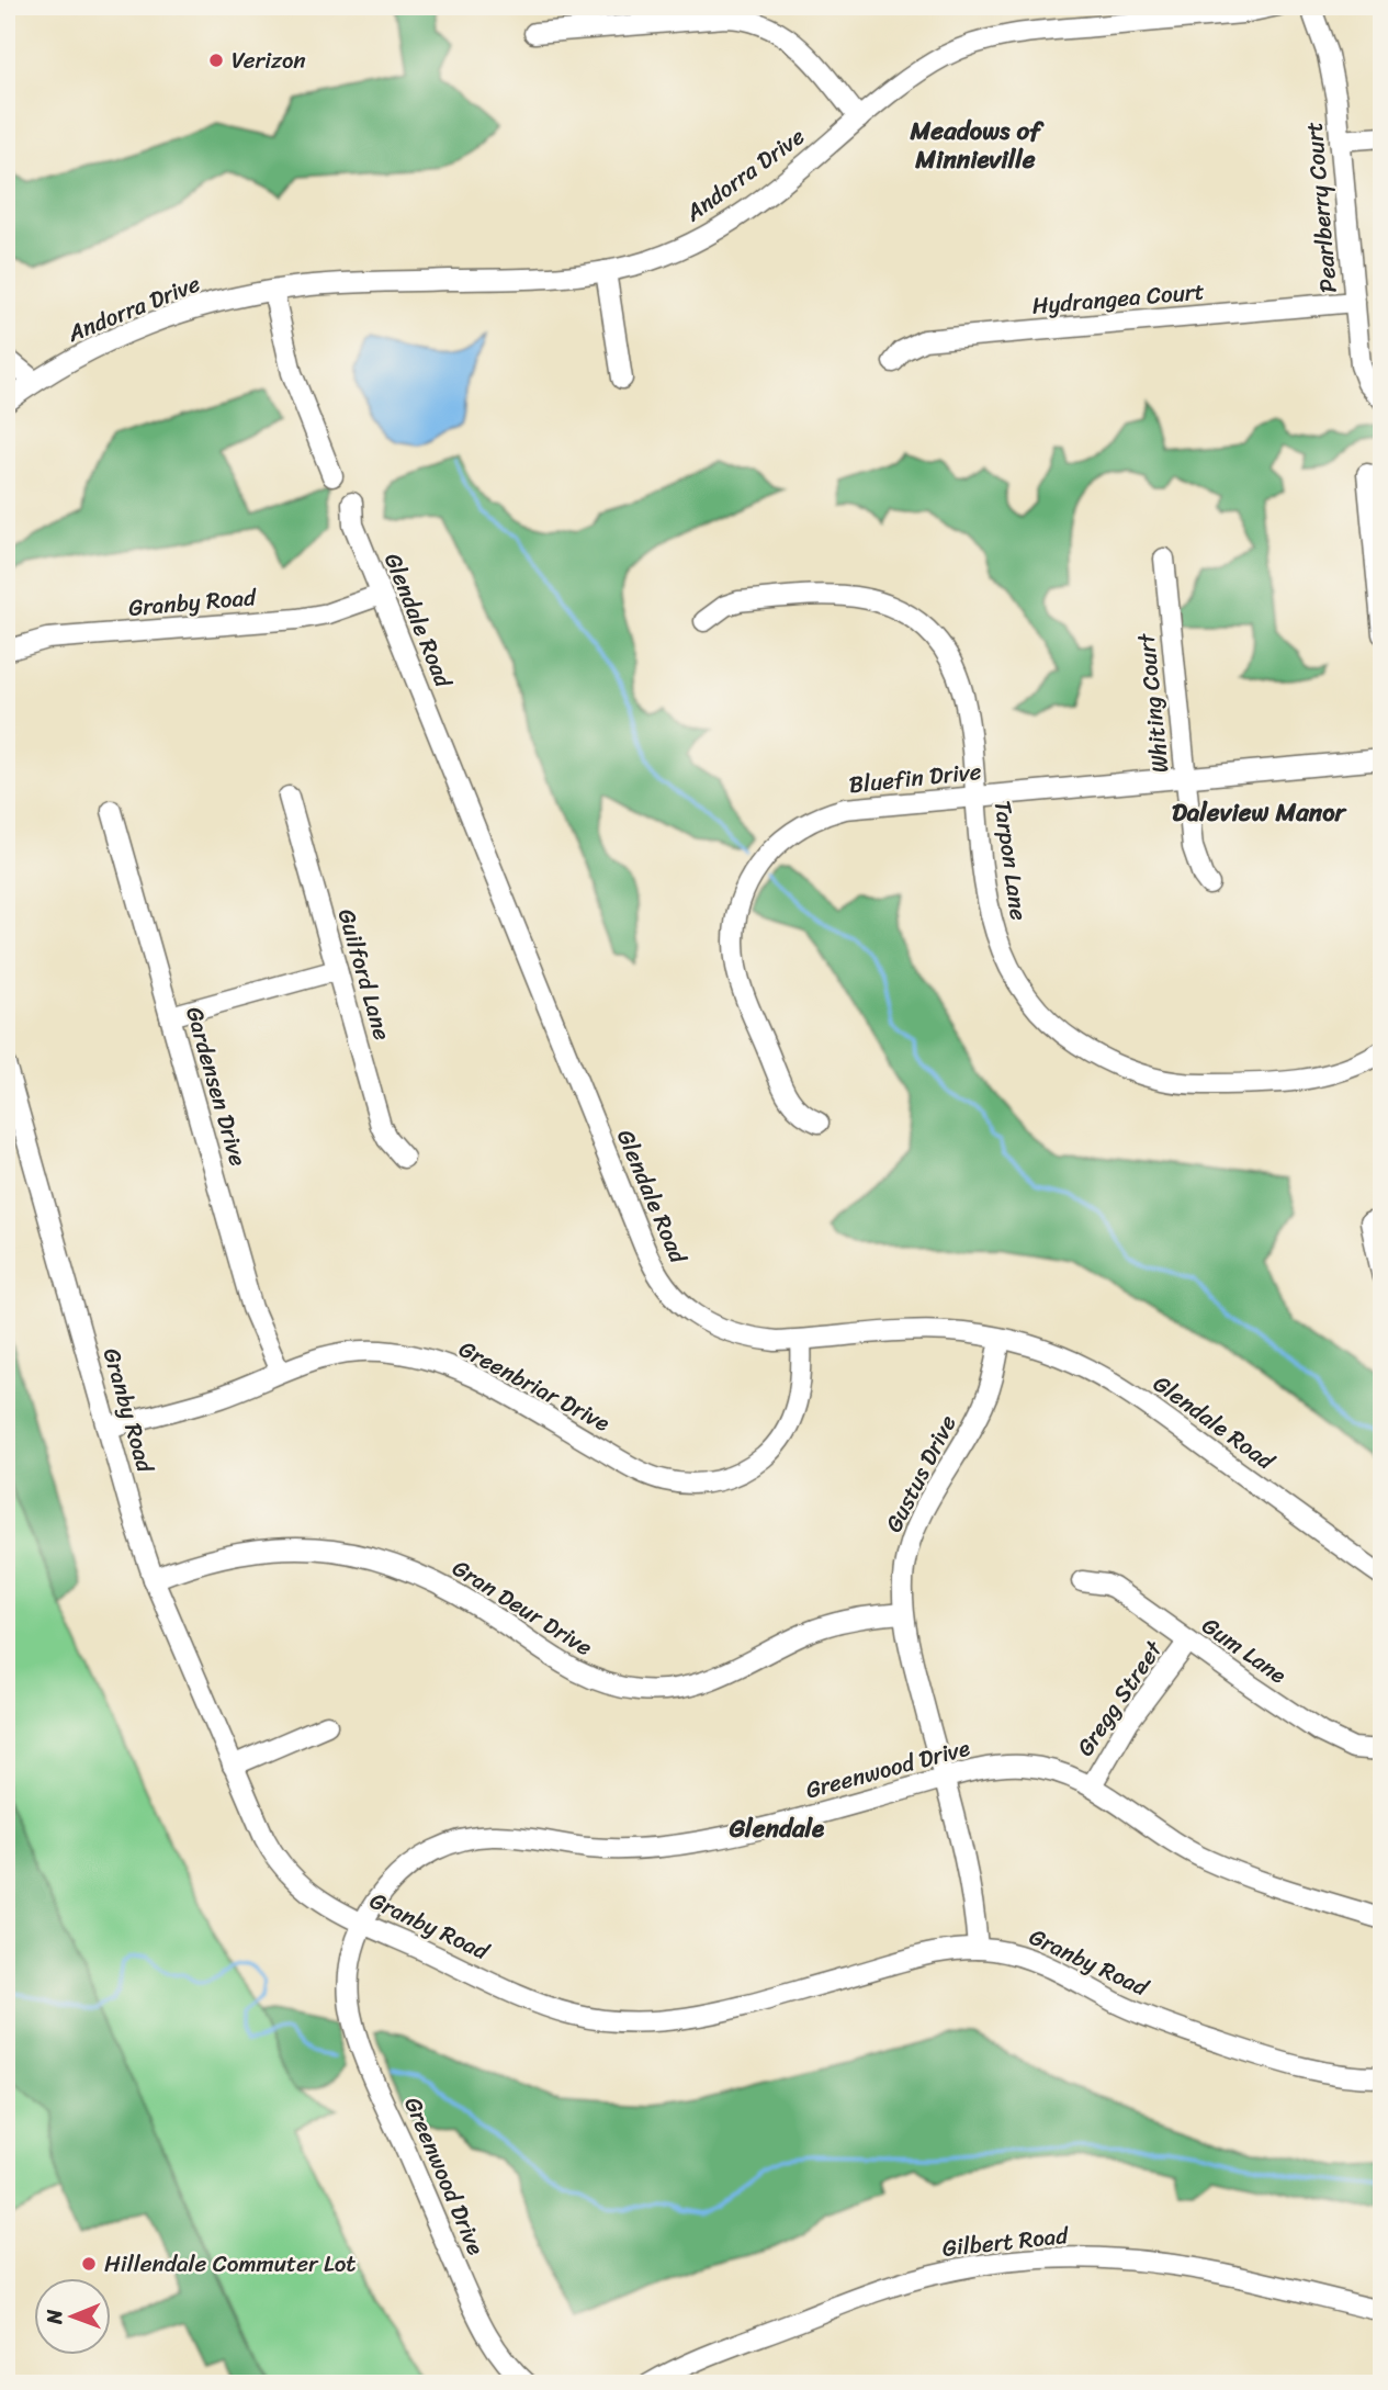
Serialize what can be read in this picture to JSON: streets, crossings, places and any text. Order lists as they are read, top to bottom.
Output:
{
  "streets": {
    "street": [
      "Andorra Drive",
      "Pearlberry Court",
      "Hydrangea Court",
      "Granby Road",
      "Glendale Road",
      "Whiting Court",
      "Bluefin Drive",
      "Tarpon Lane",
      "Guilford Lane",
      "Gardensen Drive",
      "Greenbriar Drive",
      "Gustus Drive",
      "Gran Deur Drive",
      "Gum Lane",
      "Gregg Street",
      "Greenwood Drive",
      "Gilbert Road"
    ]
  },
  "crossings": [
    ["Pearlberry Court", "Hydrangea Court"],
    ["Granby Road", "Glendale Road"],
    ["Granby Road", "Greenbriar Drive"],
    ["Granby Road", "Gustus Drive"],
    ["Granby Road", "Gran Deur Drive"],
    ["Granby Road", "Greenwood Drive"],
    ["Glendale Road", "Greenbriar Drive"],
    ["Glendale Road", "Gustus Drive"],
    ["Whiting Court", "Bluefin Drive"],
    ["Bluefin Drive", "Tarpon Lane"],
    ["Gardensen Drive", "Greenbriar Drive"],
    ["Gustus Drive", "Gran Deur Drive"],
    ["Gustus Drive", "Greenwood Drive"],
    ["Gum Lane", "Gregg Street"],
    ["Gregg Street", "Greenwood Drive"]
  ],
  "districts": ["Meadows of Minnieville", "Daleview Manor", "Glendale"],
  "places": ["Verizon", "Hillendale Commuter Lot"],
  "north": "left"
}
